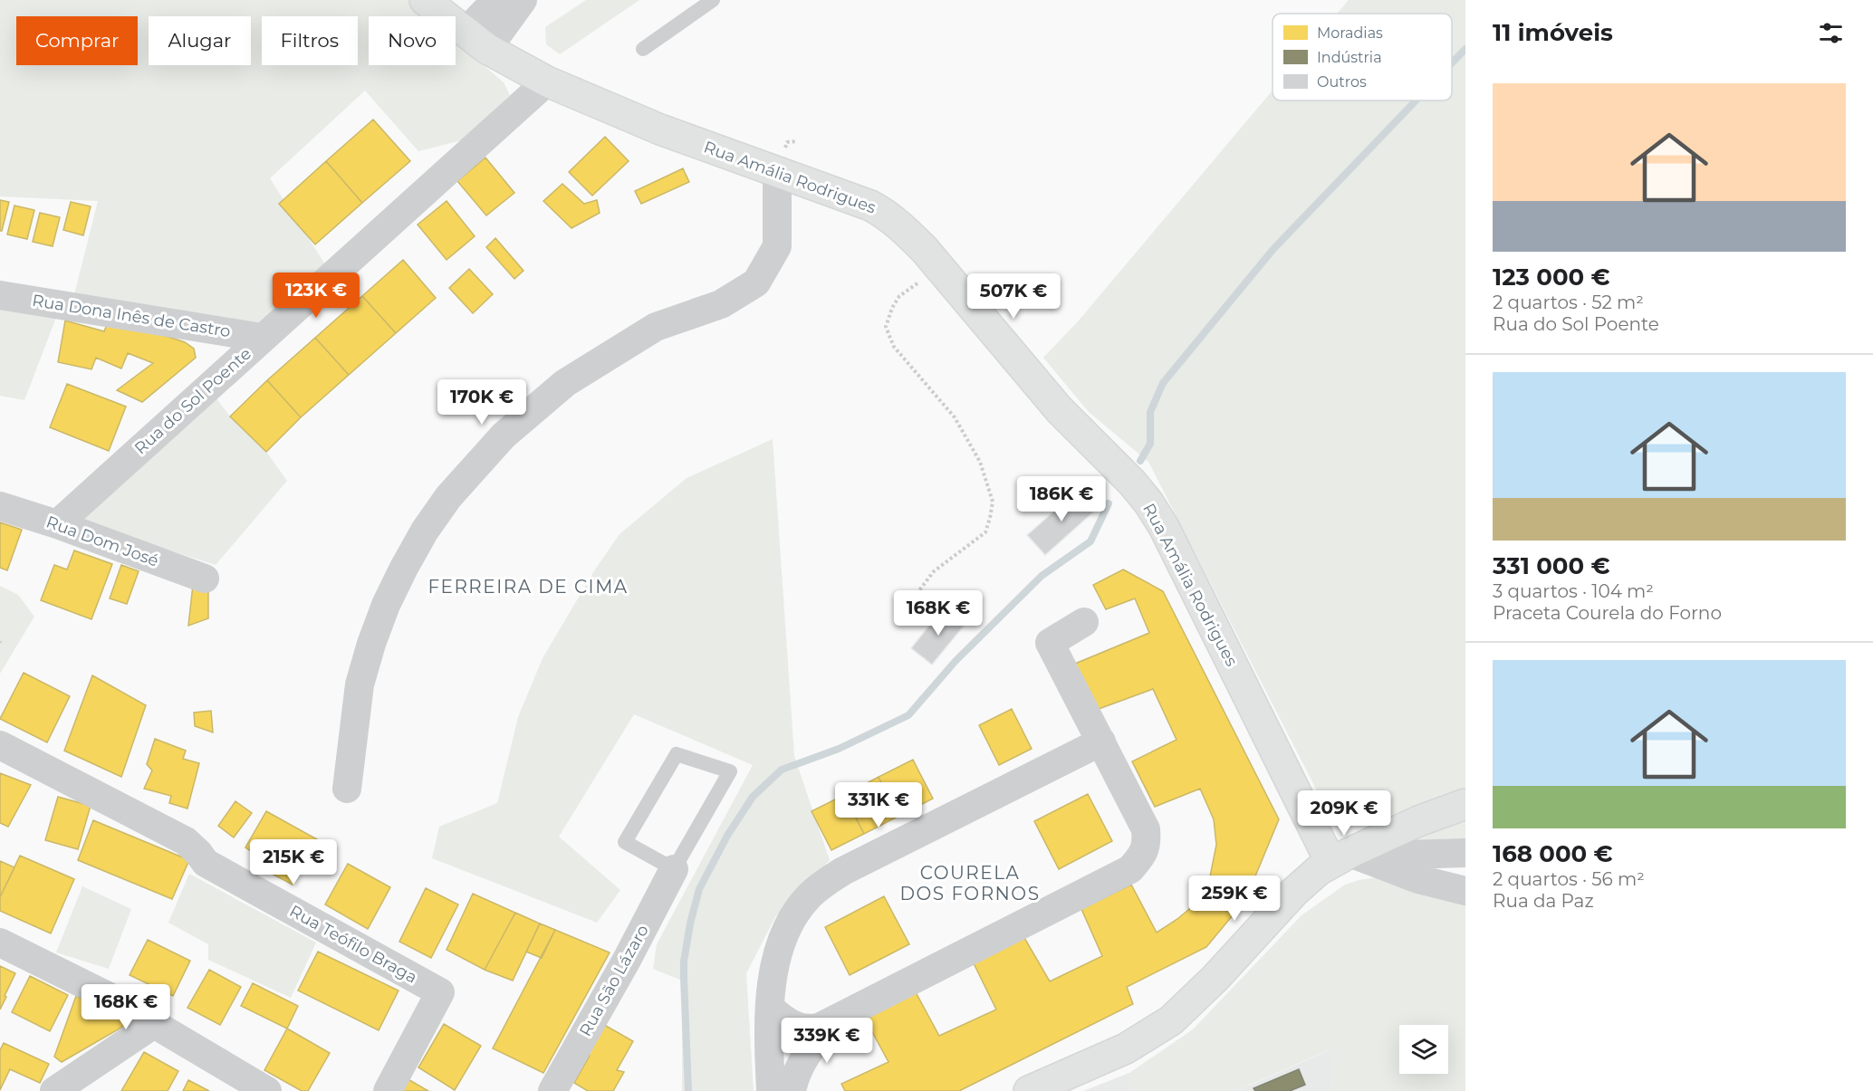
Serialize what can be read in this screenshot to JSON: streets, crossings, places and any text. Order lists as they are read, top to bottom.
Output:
{
  "streets": {
    "street": [
      "Rua Amália Rodrigues",
      "Rua Dona Inês de Castro",
      "Rua do Sol Poente",
      "Rua Dom José",
      "Rua Teófilo Braga",
      "Rua São Lázaro"
    ]
  },
  "crossings": [
    ["Rua Amália Rodrigues", "Rua do Sol Poente"],
    ["Rua Dona Inês de Castro", "Rua do Sol Poente"],
    ["Rua do Sol Poente", "Rua Dom José"]
  ],
  "districts": ["FERREIRA DE CIMA", "COURELA DOS FORNOS"],
  "legend": ["Moradias", "Indústria", "Outros"],
  "page": {
    "heading": "11 imóveis",
    "chip": [
      "Comprar",
      "Alugar",
      "Filtros",
      "Novo"
    ],
    "list": [
      {
        "name": "123 000 €",
        "note": "2 quartos · 52 m² · Rua do Sol Poente"
      },
      {
        "name": "331 000 €",
        "note": "3 quartos · 104 m² · Praceta Courela do Forno"
      },
      {
        "name": "168 000 €",
        "note": "2 quartos · 56 m² · Rua da Paz"
      }
    ],
    "price": [
      "123K €",
      "507K €",
      "170K €",
      "186K €",
      "168K €",
      "331K €",
      "209K €",
      "215K €",
      "259K €",
      "168K €",
      "339K €"
    ]
  }
}
